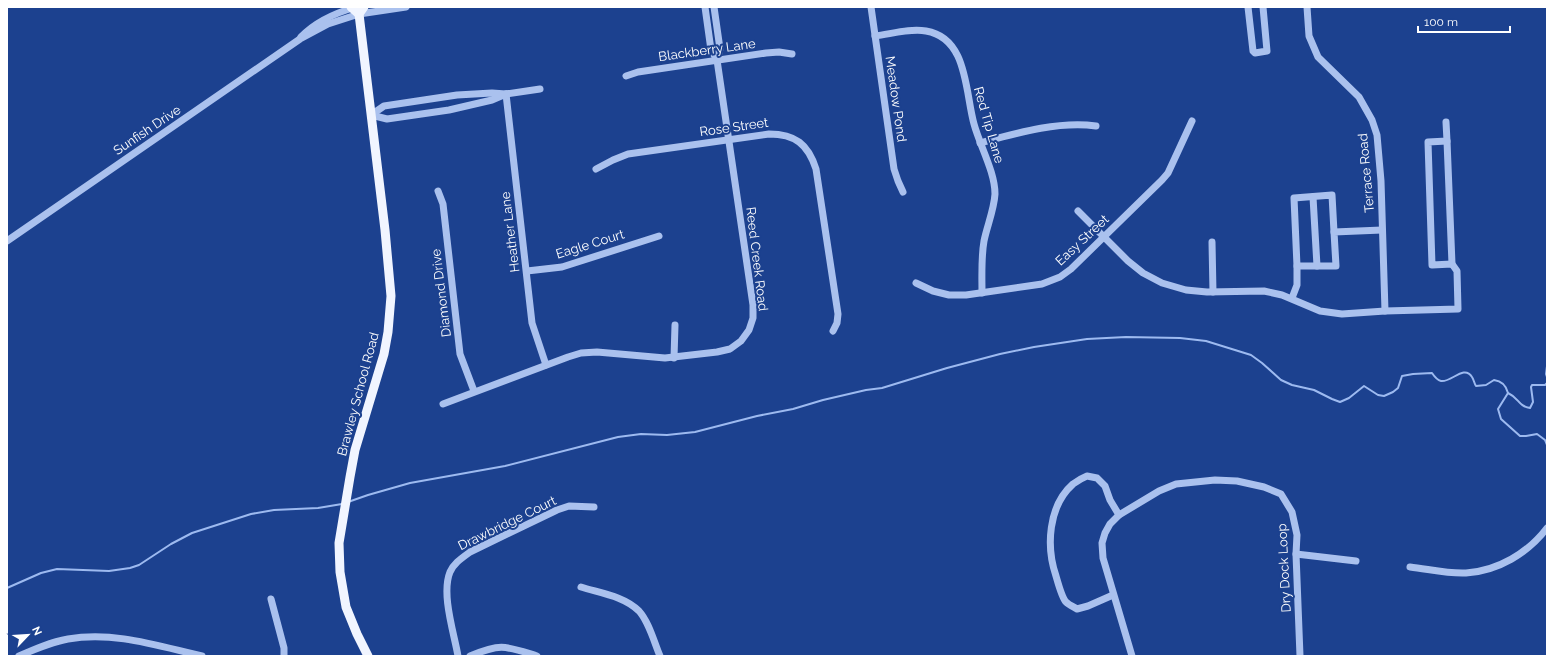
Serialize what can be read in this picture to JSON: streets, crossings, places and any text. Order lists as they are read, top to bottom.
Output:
{
  "streets": {
    "main road": ["Brawley School Road"],
    "street": [
      "Blackberry Lane",
      "Meadow Pond",
      "Red Tip Lane",
      "Rose Street",
      "Sunfish Drive",
      "Terrace Road",
      "Heather Lane",
      "Easy Street",
      "Eagle Court",
      "Reed Creek Road",
      "Diamond Drive",
      "Drawbridge Court",
      "Dry Dock Loop"
    ]
  },
  "crossings": [
    ["Blackberry Lane", "Reed Creek Road"],
    ["Meadow Pond", "Red Tip Lane"],
    ["Red Tip Lane", "Easy Street"],
    ["Rose Street", "Reed Creek Road"],
    ["Sunfish Drive", "Brawley School Road"],
    ["Heather Lane", "Eagle Court"],
    ["Heather Lane", "Reed Creek Road"],
    ["Reed Creek Road", "Diamond Drive"]
  ],
  "scale_bar": "100 m",
  "north": "top right"
}
